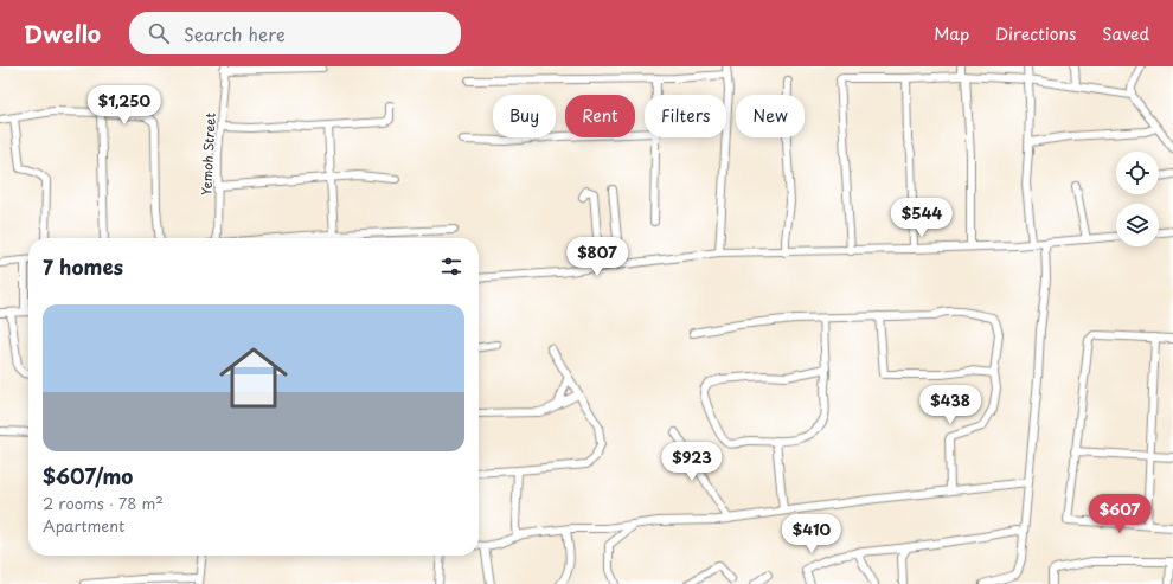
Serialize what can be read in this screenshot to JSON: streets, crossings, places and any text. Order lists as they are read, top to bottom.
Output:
{
  "streets": {
    "street": ["Yemoh Street"]
  },
  "page": {
    "header": "Dwello",
    "search": "Search here",
    "nav": ["Map", "Directions", "Saved"],
    "price": [
      "$1,250",
      "$544",
      "$807",
      "$438",
      "$923",
      "$607",
      "$410"
    ],
    "chip": [
      "Buy",
      "Rent",
      "Filters",
      "New"
    ],
    "heading": "7 homes",
    "list": [
      {
        "name": "$607/mo",
        "note": "2 rooms · 78 m² · Apartment"
      }
    ]
  }
}
